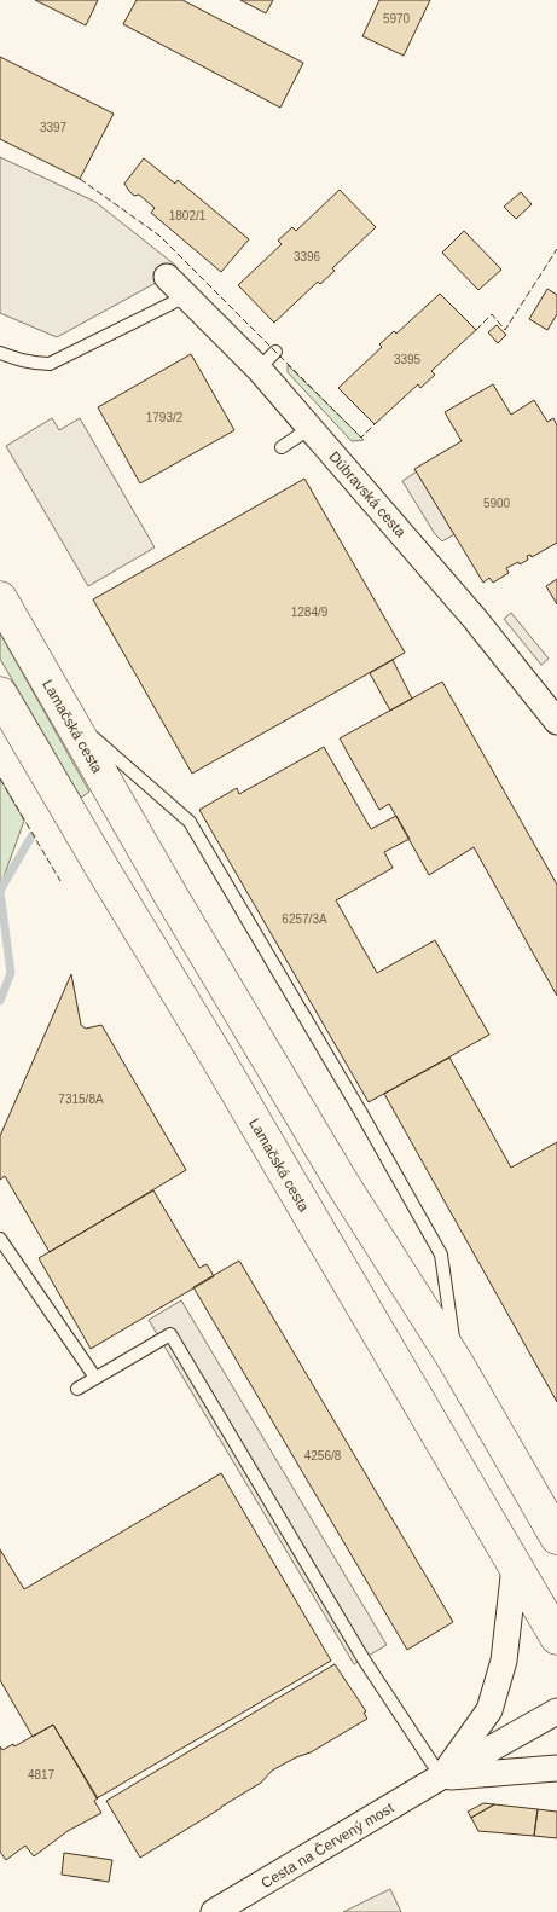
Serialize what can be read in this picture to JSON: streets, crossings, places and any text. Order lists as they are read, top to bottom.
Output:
{
  "streets": {
    "main road": ["Lamačská cesta"],
    "street": ["Dúbravská cesta", "Cesta na Červený most"]
  },
  "crossings": [
    ["Lamačská cesta", "Cesta na Červený most"]
  ],
  "house_numbers": [
    "5970",
    "3397",
    "1802/1",
    "3396",
    "3395",
    "1793/2",
    "5900",
    "1284/9",
    "6257/3A",
    "7315/8A",
    "4256/8",
    "4817"
  ]
}
